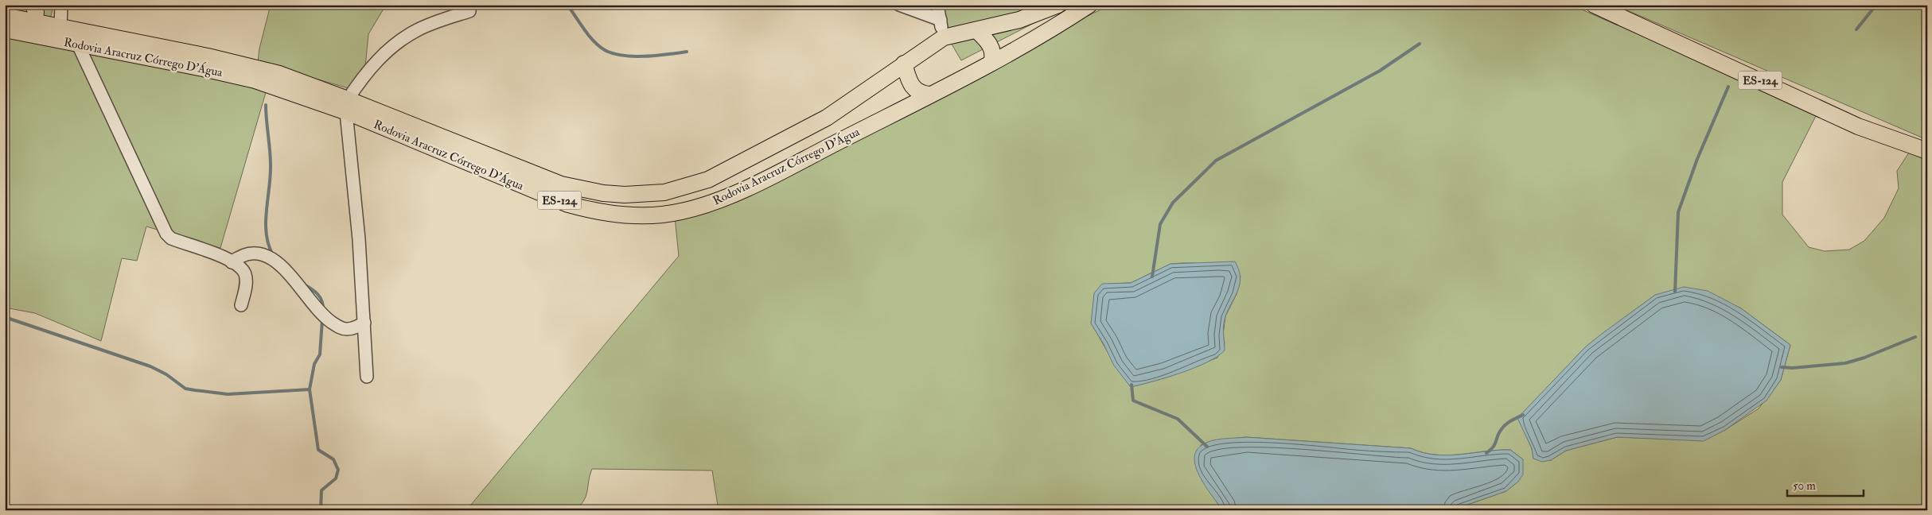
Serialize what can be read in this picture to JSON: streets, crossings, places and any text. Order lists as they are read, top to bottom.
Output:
{
  "streets": {
    "main road": ["Rodovia Aracruz Córrego D'Água", "ES-124"]
  },
  "scale_bar": "50 m"
}
